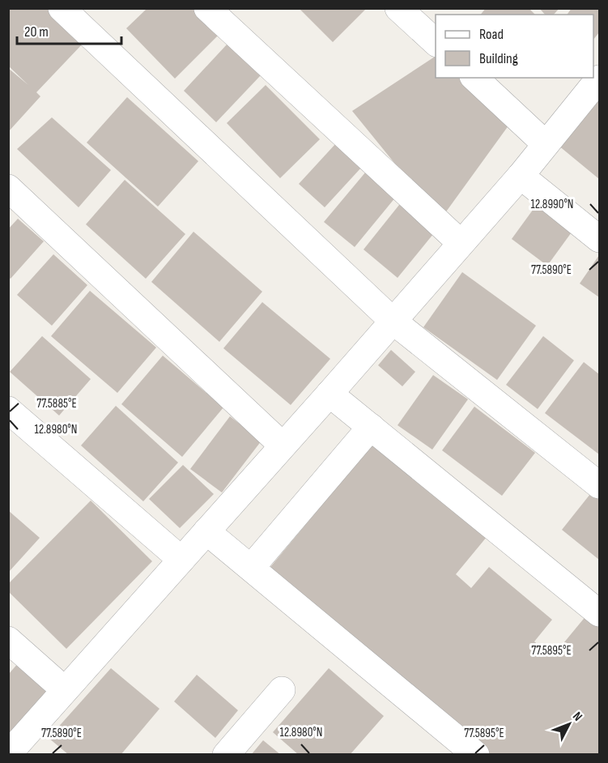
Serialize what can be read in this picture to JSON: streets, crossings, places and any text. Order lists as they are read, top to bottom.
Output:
{
  "legend": ["Road", "Building"],
  "scale_bar": "20 m",
  "north": "top right",
  "coordinates": [
    "12.8990°N",
    "77.5890°E",
    "77.5885°E",
    "12.8980°N",
    "77.5895°E"
  ]
}
